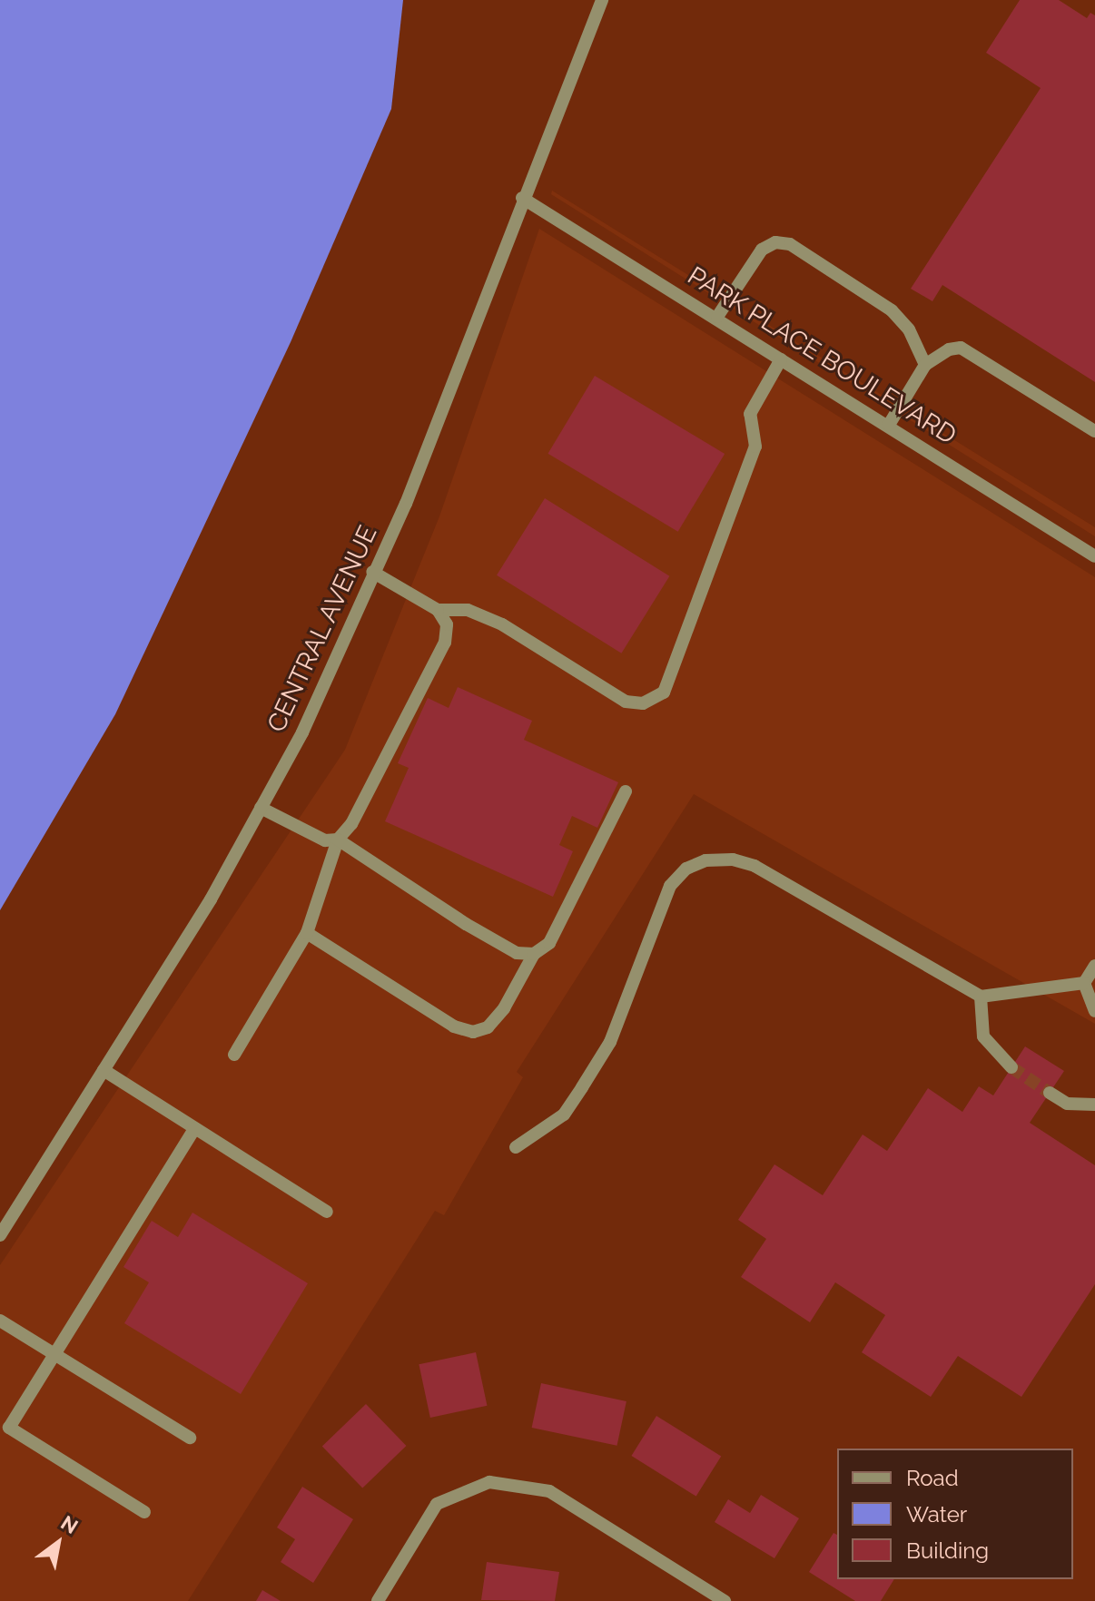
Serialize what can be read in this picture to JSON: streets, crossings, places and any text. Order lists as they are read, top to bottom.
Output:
{
  "streets": {
    "street": ["PARK PLACE BOULEVARD", "CENTRAL AVENUE"]
  },
  "crossings": [
    ["PARK PLACE BOULEVARD", "CENTRAL AVENUE"]
  ],
  "legend": ["Road", "Water", "Building"],
  "north": "top right"
}
